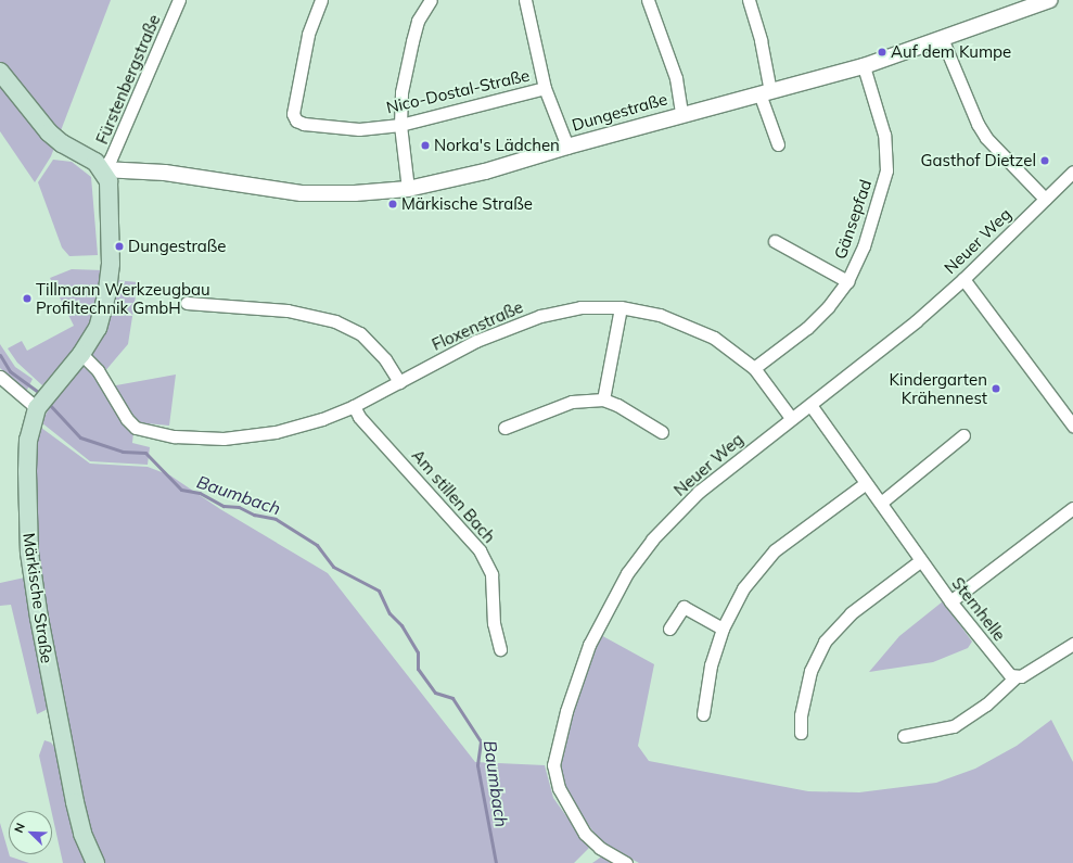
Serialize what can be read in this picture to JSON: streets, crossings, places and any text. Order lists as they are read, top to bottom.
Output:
{
  "streets": {
    "main road": ["Märkische Straße"],
    "street": [
      "Fürstenbergstraße",
      "Nico-Dostal-Straße",
      "Dungestraße",
      "Gänsepfad",
      "Neuer Weg",
      "Floxenstraße",
      "Am stillen Bach",
      "Sternhelle"
    ]
  },
  "crossings": [
    ["Fürstenbergstraße", "Dungestraße"],
    ["Fürstenbergstraße", "Märkische Straße"],
    ["Dungestraße", "Gänsepfad"],
    ["Dungestraße", "Märkische Straße"],
    ["Gänsepfad", "Floxenstraße"],
    ["Neuer Weg", "Floxenstraße"],
    ["Neuer Weg", "Sternhelle"],
    ["Floxenstraße", "Am stillen Bach"],
    ["Floxenstraße", "Märkische Straße"]
  ],
  "water": ["Baumbach"],
  "places": [
    "Auf dem Kumpe",
    "Norka's Lädchen",
    "Gasthof Dietzel",
    "Märkische Straße",
    "Dungestraße",
    "Tillmann Werkzeugbau Profiltechnik GmbH",
    "Kindergarten Krähennest"
  ],
  "north": "top left"
}
